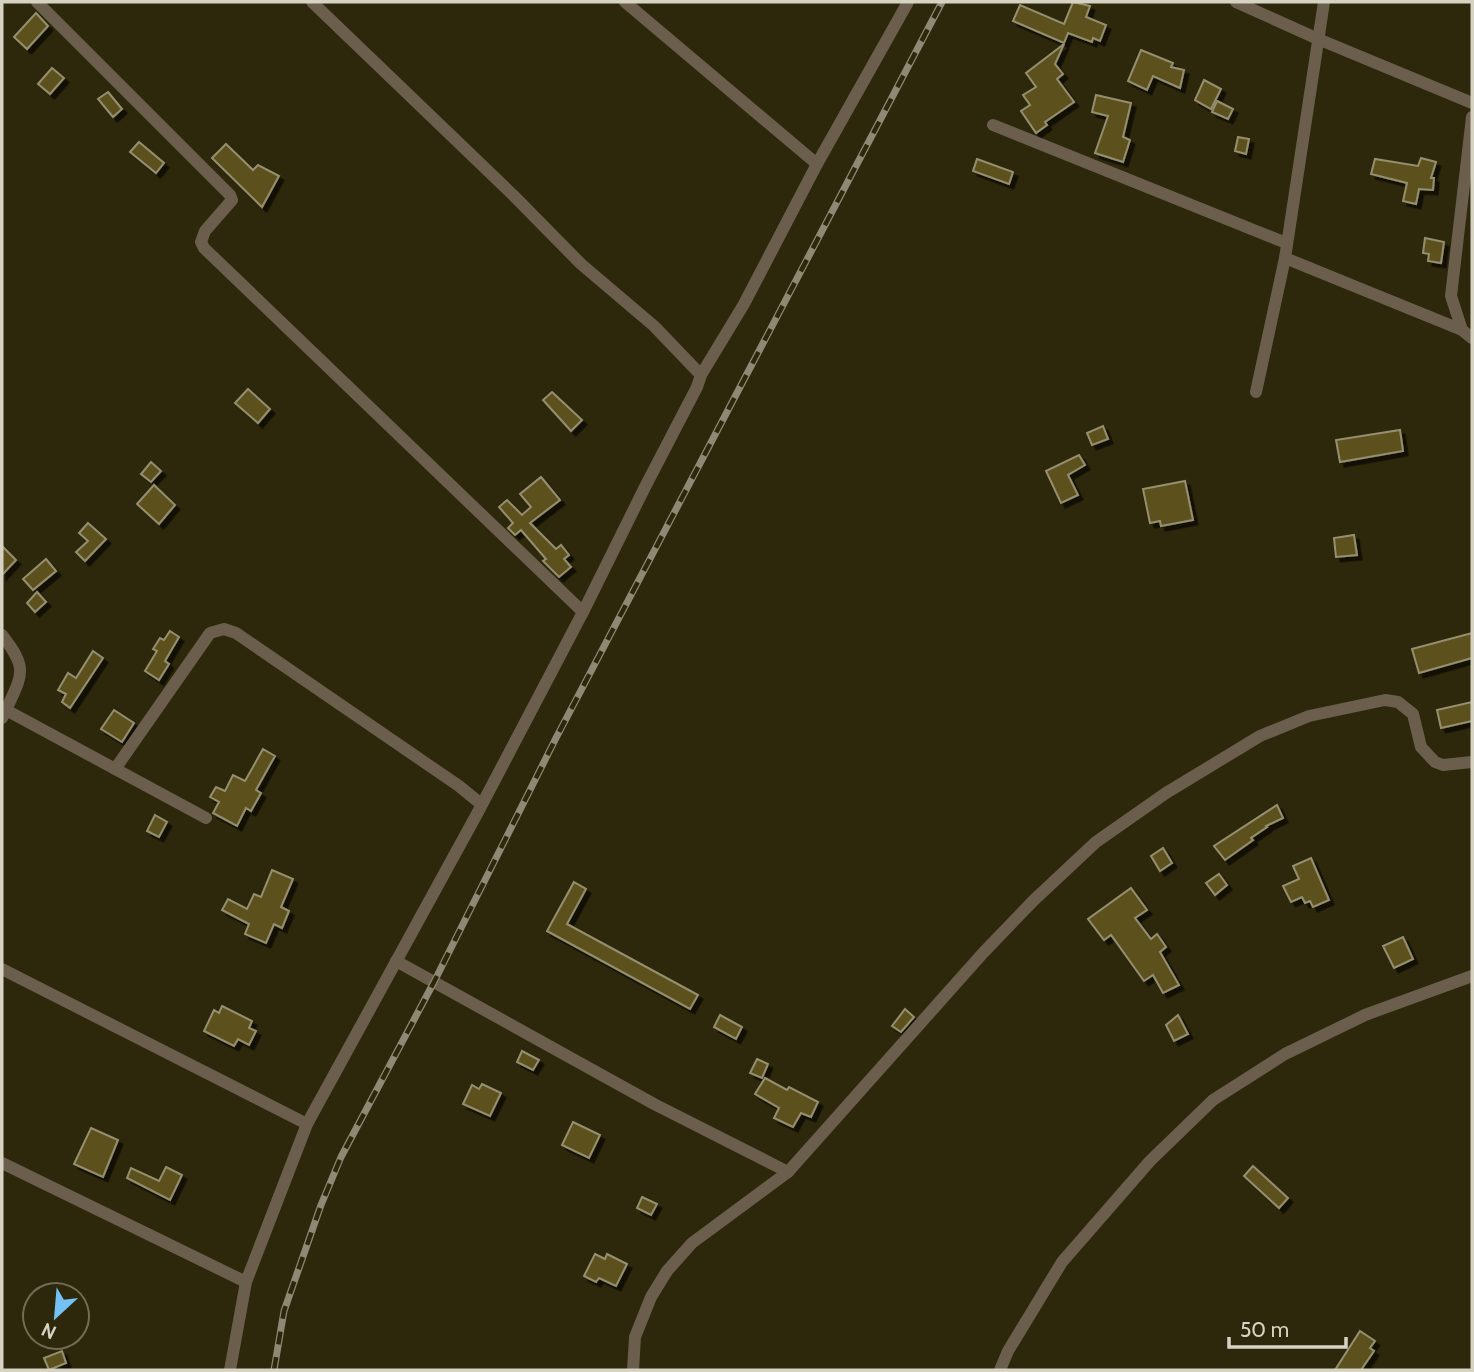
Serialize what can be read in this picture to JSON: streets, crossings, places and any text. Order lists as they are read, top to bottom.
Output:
{
  "scale_bar": "50 m",
  "north": "bottom left"
}
